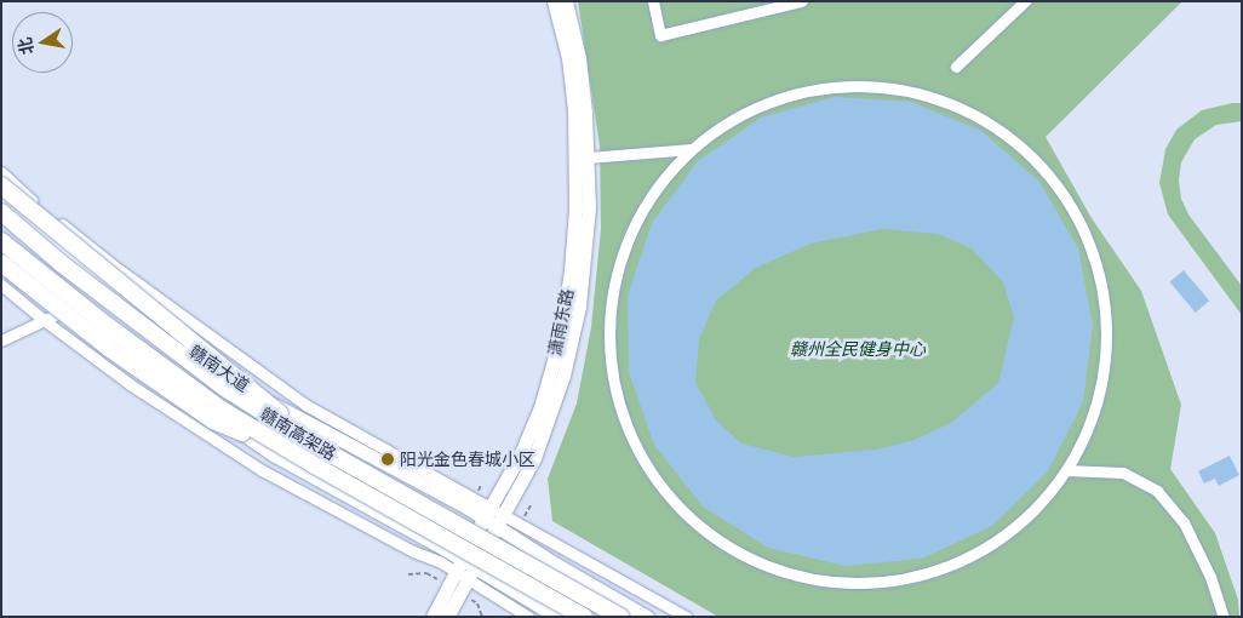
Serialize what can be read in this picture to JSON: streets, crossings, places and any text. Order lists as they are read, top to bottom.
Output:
{
  "streets": {
    "highway": ["赣南高架路"],
    "main road": ["潇雨东路", "赣南大道"]
  },
  "crossings": [
    ["潇雨东路", "赣南大道"]
  ],
  "parks": ["赣州全民健身中心"],
  "places": ["阳光金色春城小区"],
  "north": "left"
}
